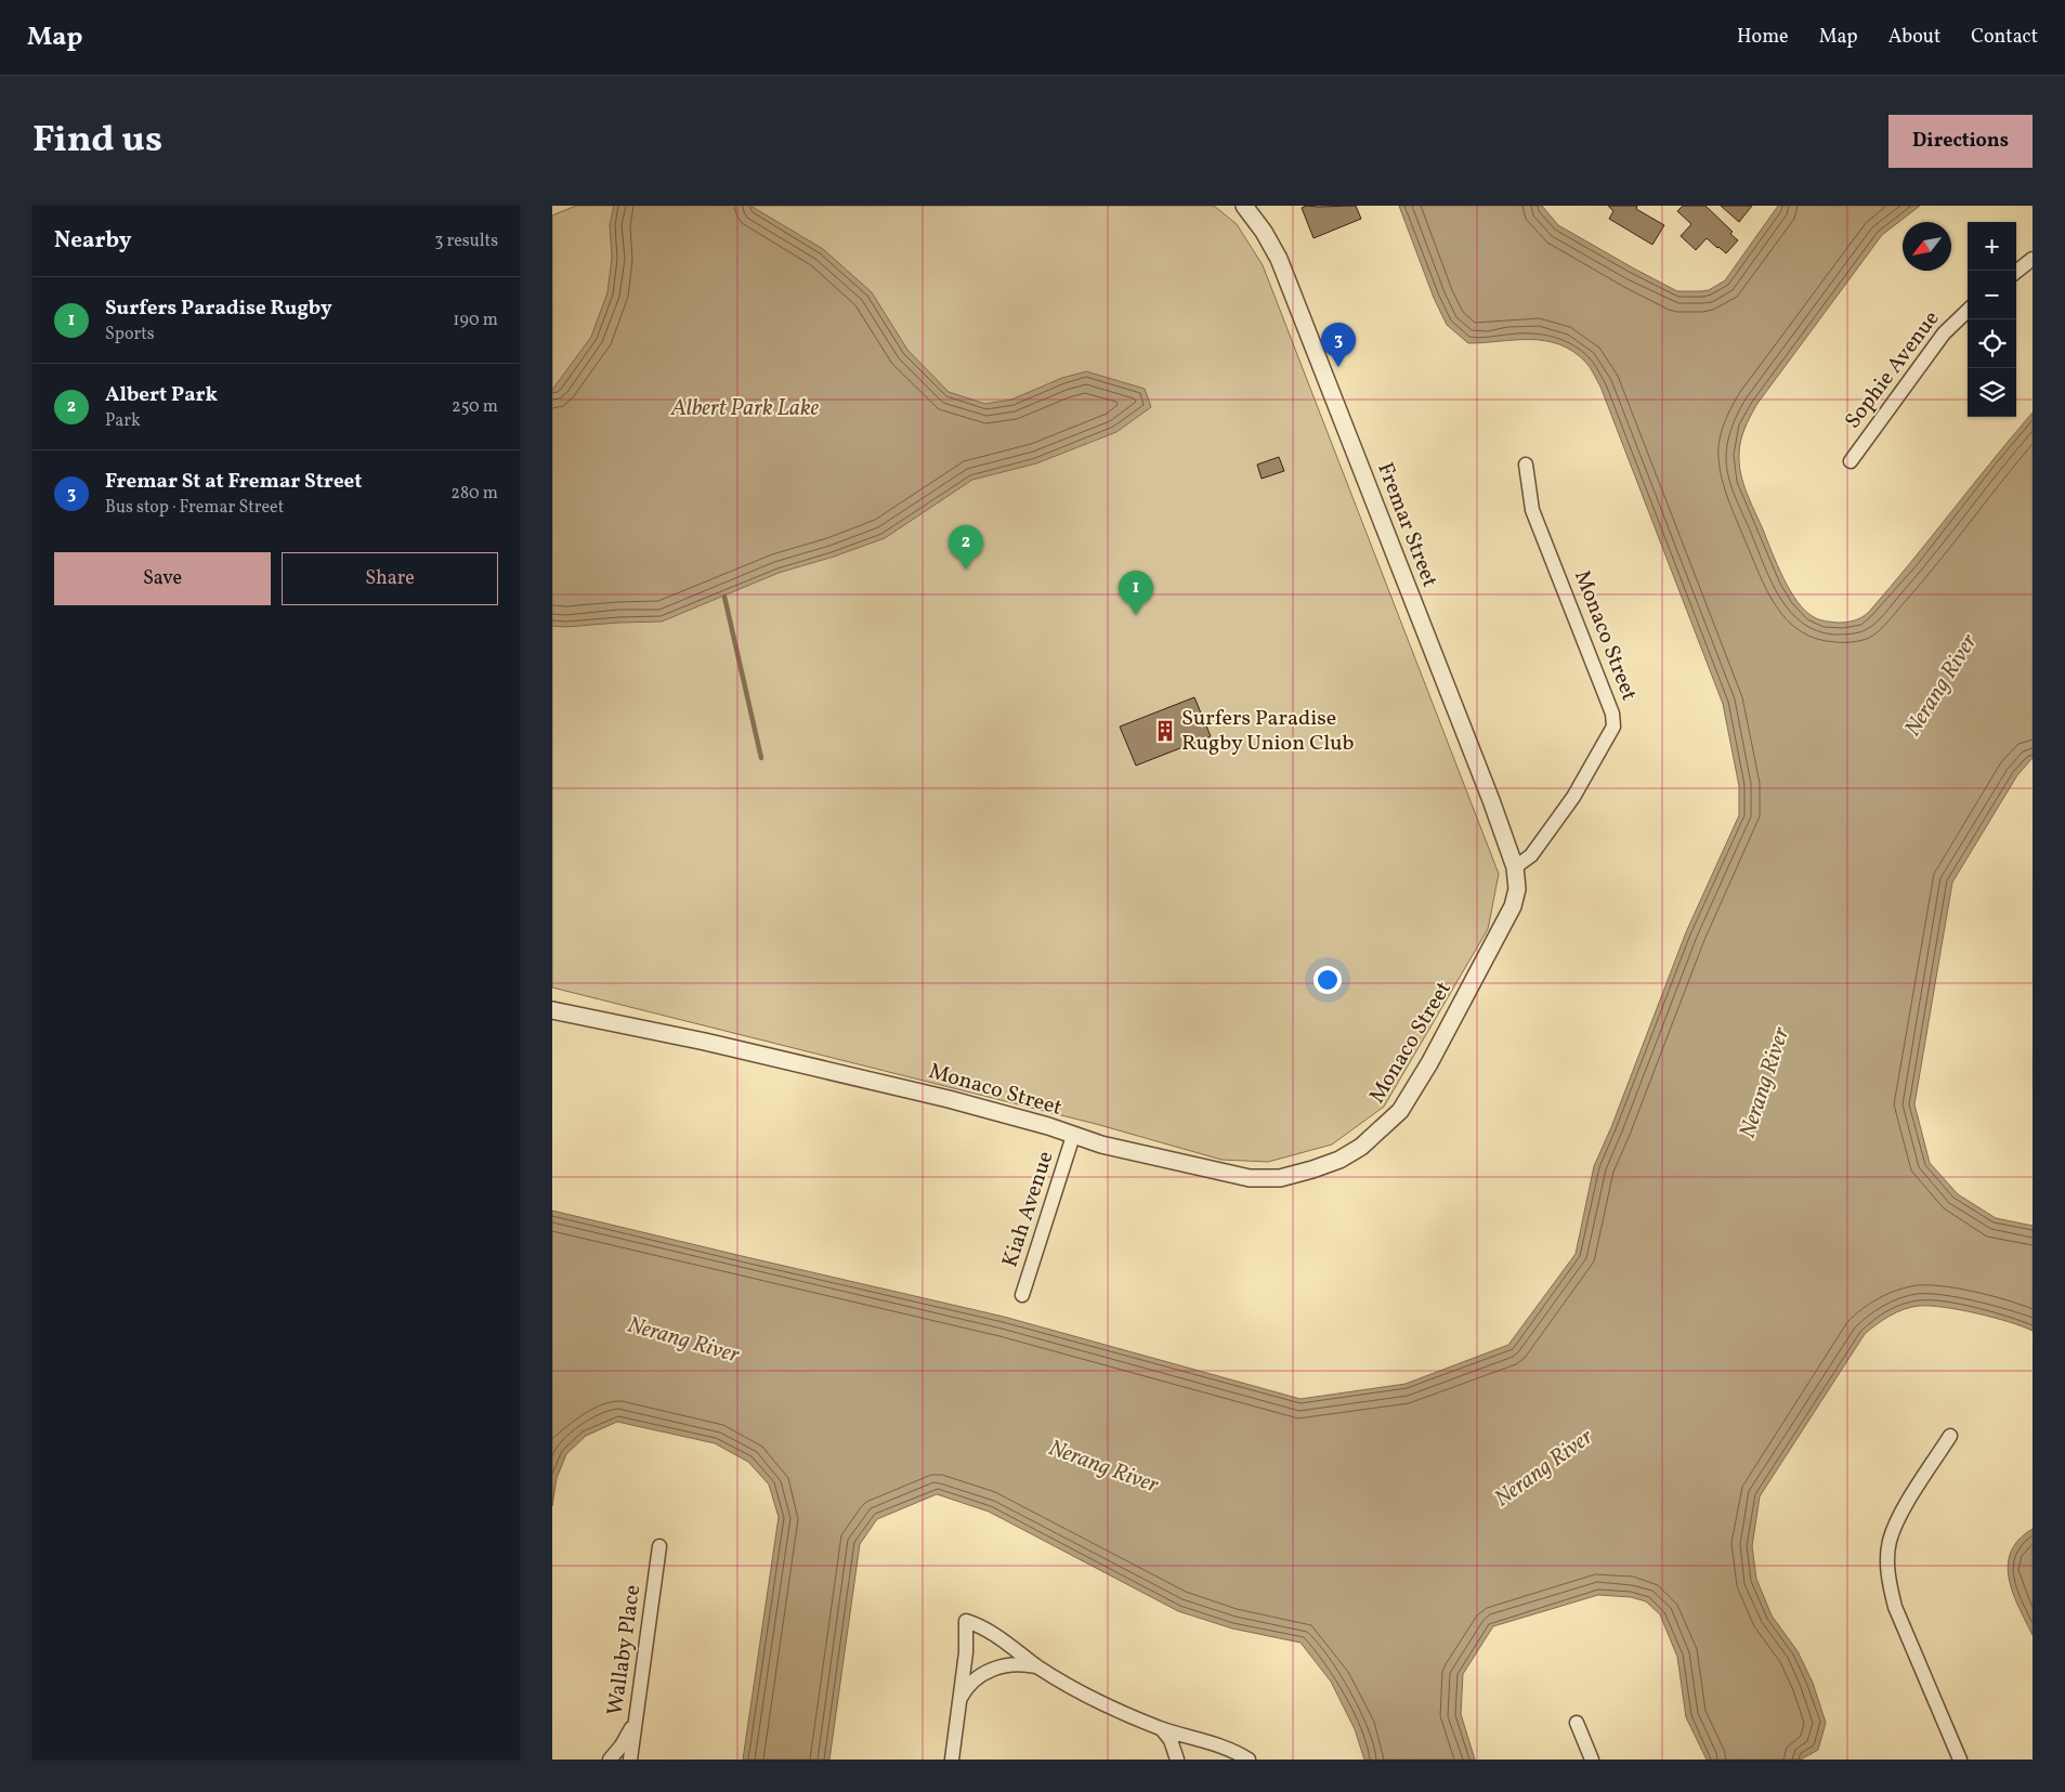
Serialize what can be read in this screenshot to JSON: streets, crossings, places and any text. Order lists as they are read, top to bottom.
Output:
{
  "streets": {
    "street": [
      "Sophie Avenue",
      "Fremar Street",
      "Monaco Street",
      "Kiah Avenue",
      "Wallaby Place"
    ]
  },
  "crossings": [
    ["Fremar Street", "Monaco Street"],
    ["Monaco Street", "Kiah Avenue"]
  ],
  "water": ["Albert Park Lake", "Nerang River"],
  "places": {
    "building": ["Surfers Paradise Rugby Union Club"]
  },
  "north": "bottom left",
  "page": {
    "header": "Map",
    "nav": [
      "Home",
      "Map",
      "About",
      "Contact"
    ],
    "title": "Find us",
    "buttons": [
      "Directions",
      ["Save", "Share"]
    ],
    "heading": ["Nearby", "3 results"],
    "map_buttons": ["+", "−"],
    "list": [
      {
        "mark": "1",
        "name": "Surfers Paradise Rugby",
        "note": "Sports",
        "value": "190 m"
      },
      {
        "mark": "2",
        "name": "Albert Park",
        "note": "Park",
        "value": "250 m"
      },
      {
        "mark": "3",
        "name": "Fremar St at Fremar Street",
        "note": "Bus stop · Fremar Street",
        "value": "280 m"
      }
    ],
    "pins": ["3", "2", "1"]
  }
}
